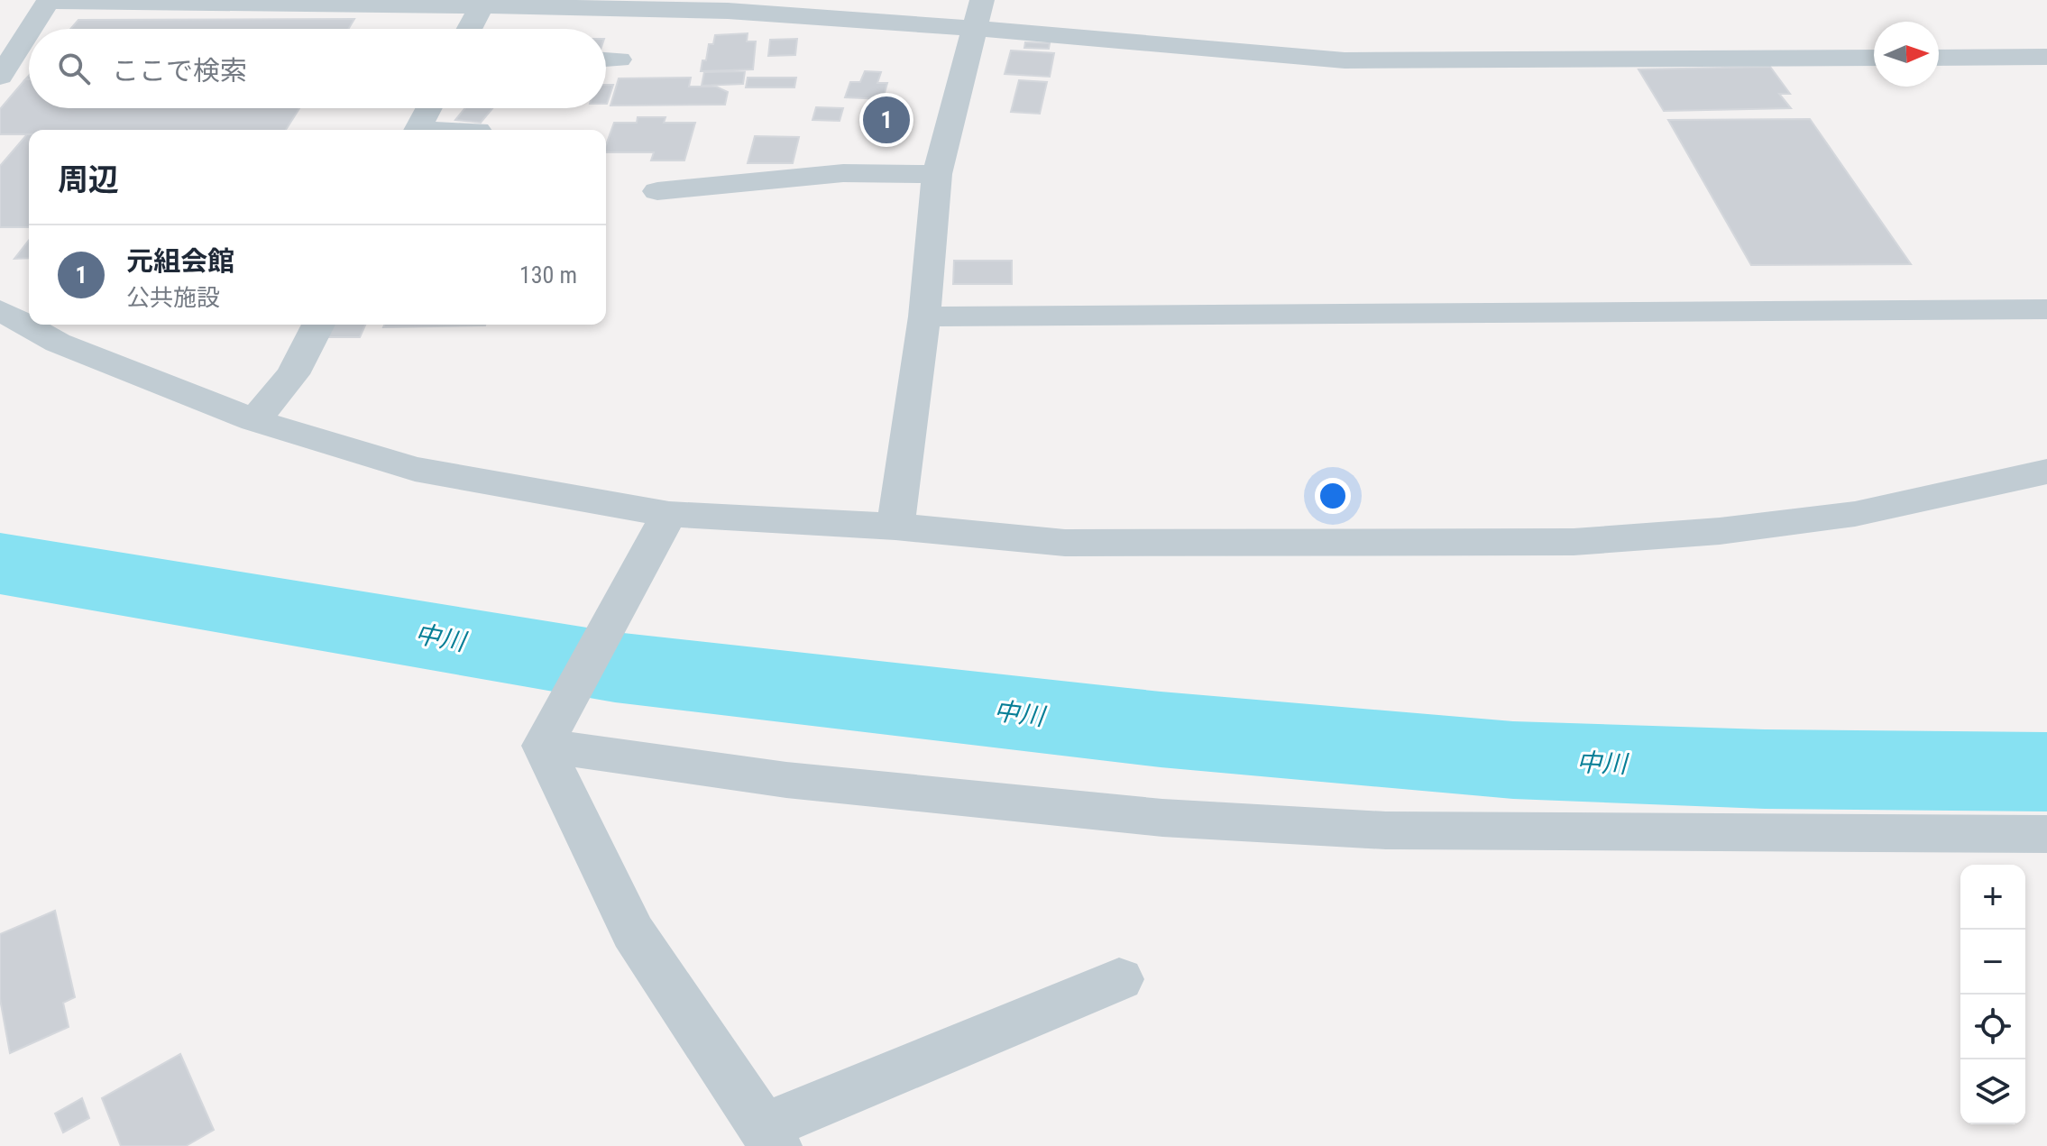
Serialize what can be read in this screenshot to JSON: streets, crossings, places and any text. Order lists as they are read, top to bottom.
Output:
{
  "water": ["中川"],
  "north": "right",
  "page": {
    "search": "ここで検索",
    "pins": "1",
    "heading": "周辺",
    "list": [
      {
        "mark": "1",
        "name": "元組会館",
        "note": "公共施設",
        "value": "130 m"
      }
    ],
    "map_buttons": ["+", "−"]
  }
}
